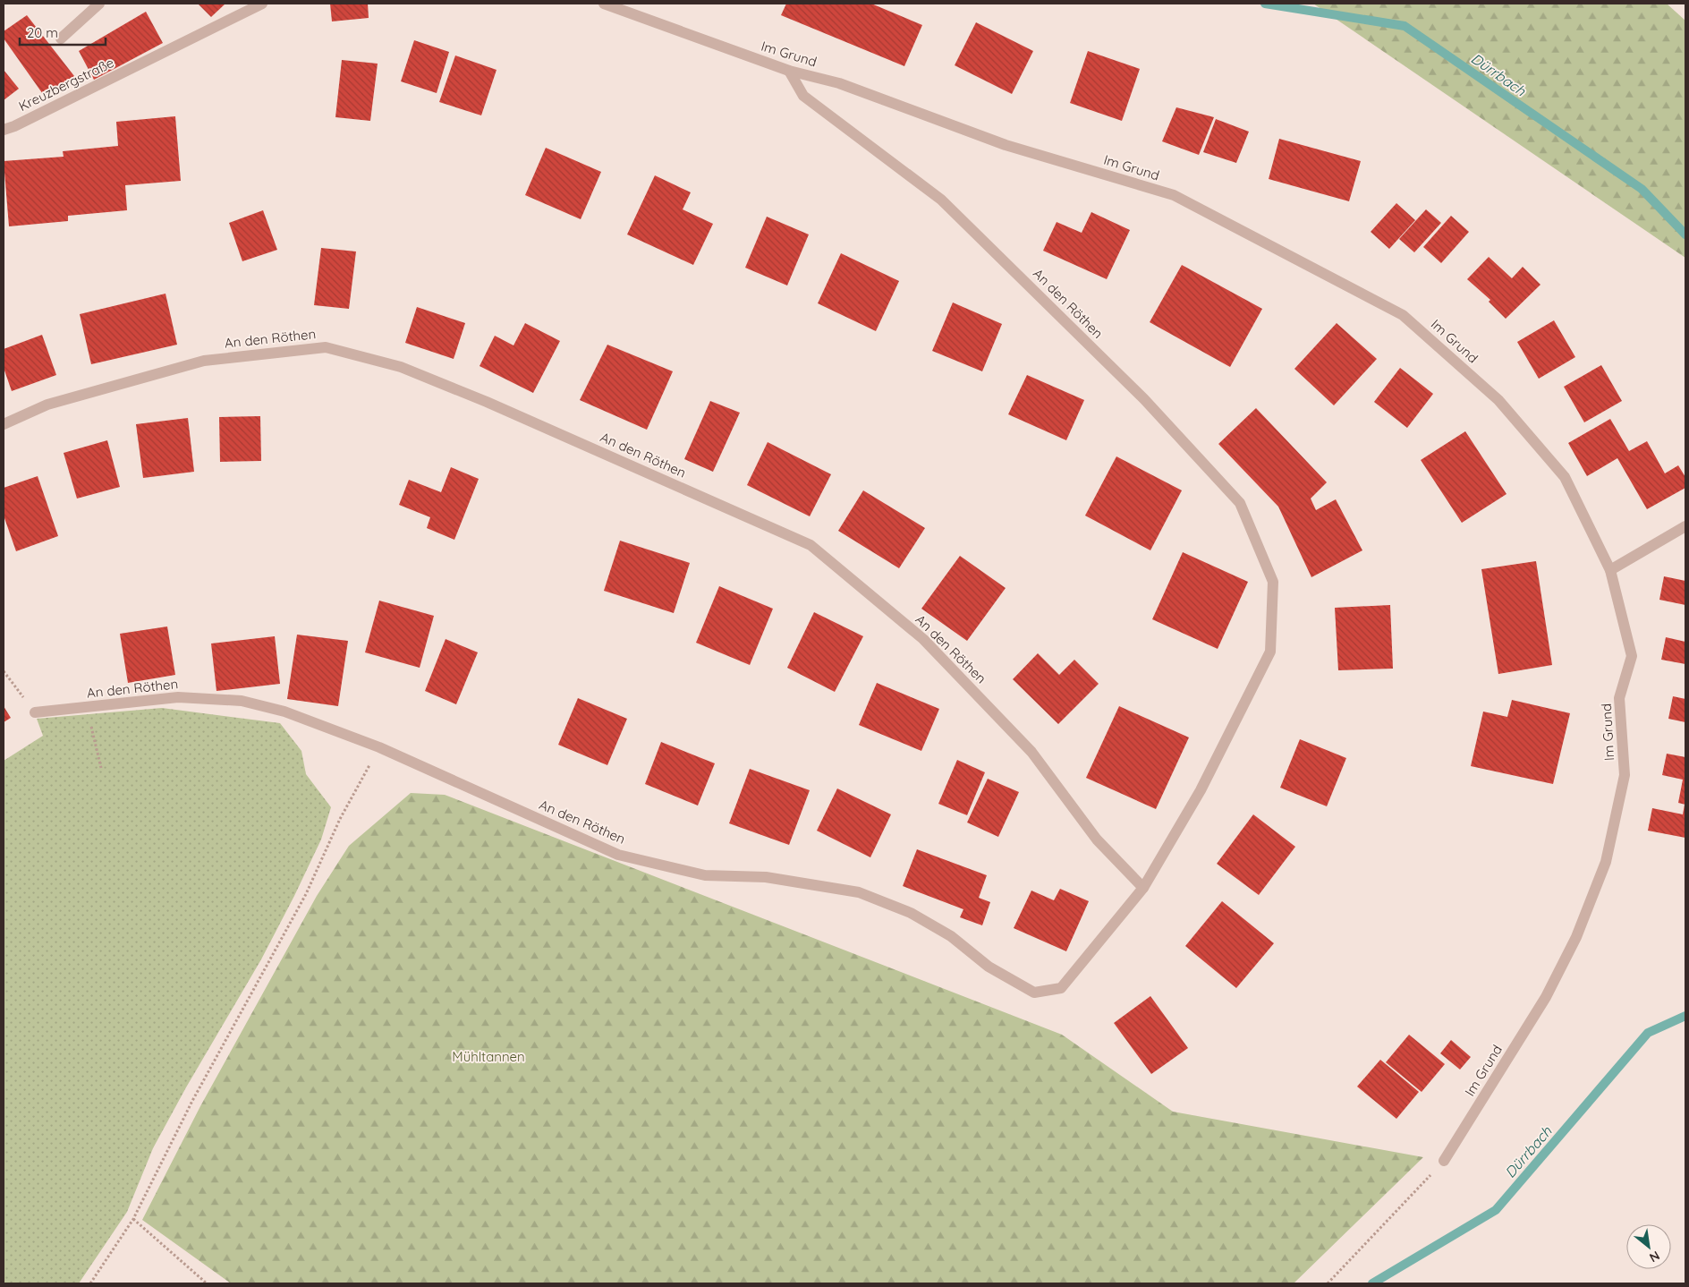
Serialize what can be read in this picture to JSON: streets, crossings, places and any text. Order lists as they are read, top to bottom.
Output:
{
  "streets": {
    "street": ["Im Grund", "Kreuzbergstraße", "An den Röthen"]
  },
  "crossings": [
    ["Im Grund", "An den Röthen"]
  ],
  "water": ["Dürrbach"],
  "parks": ["Mühltannen"],
  "scale_bar": "20 m",
  "north": "bottom right"
}
